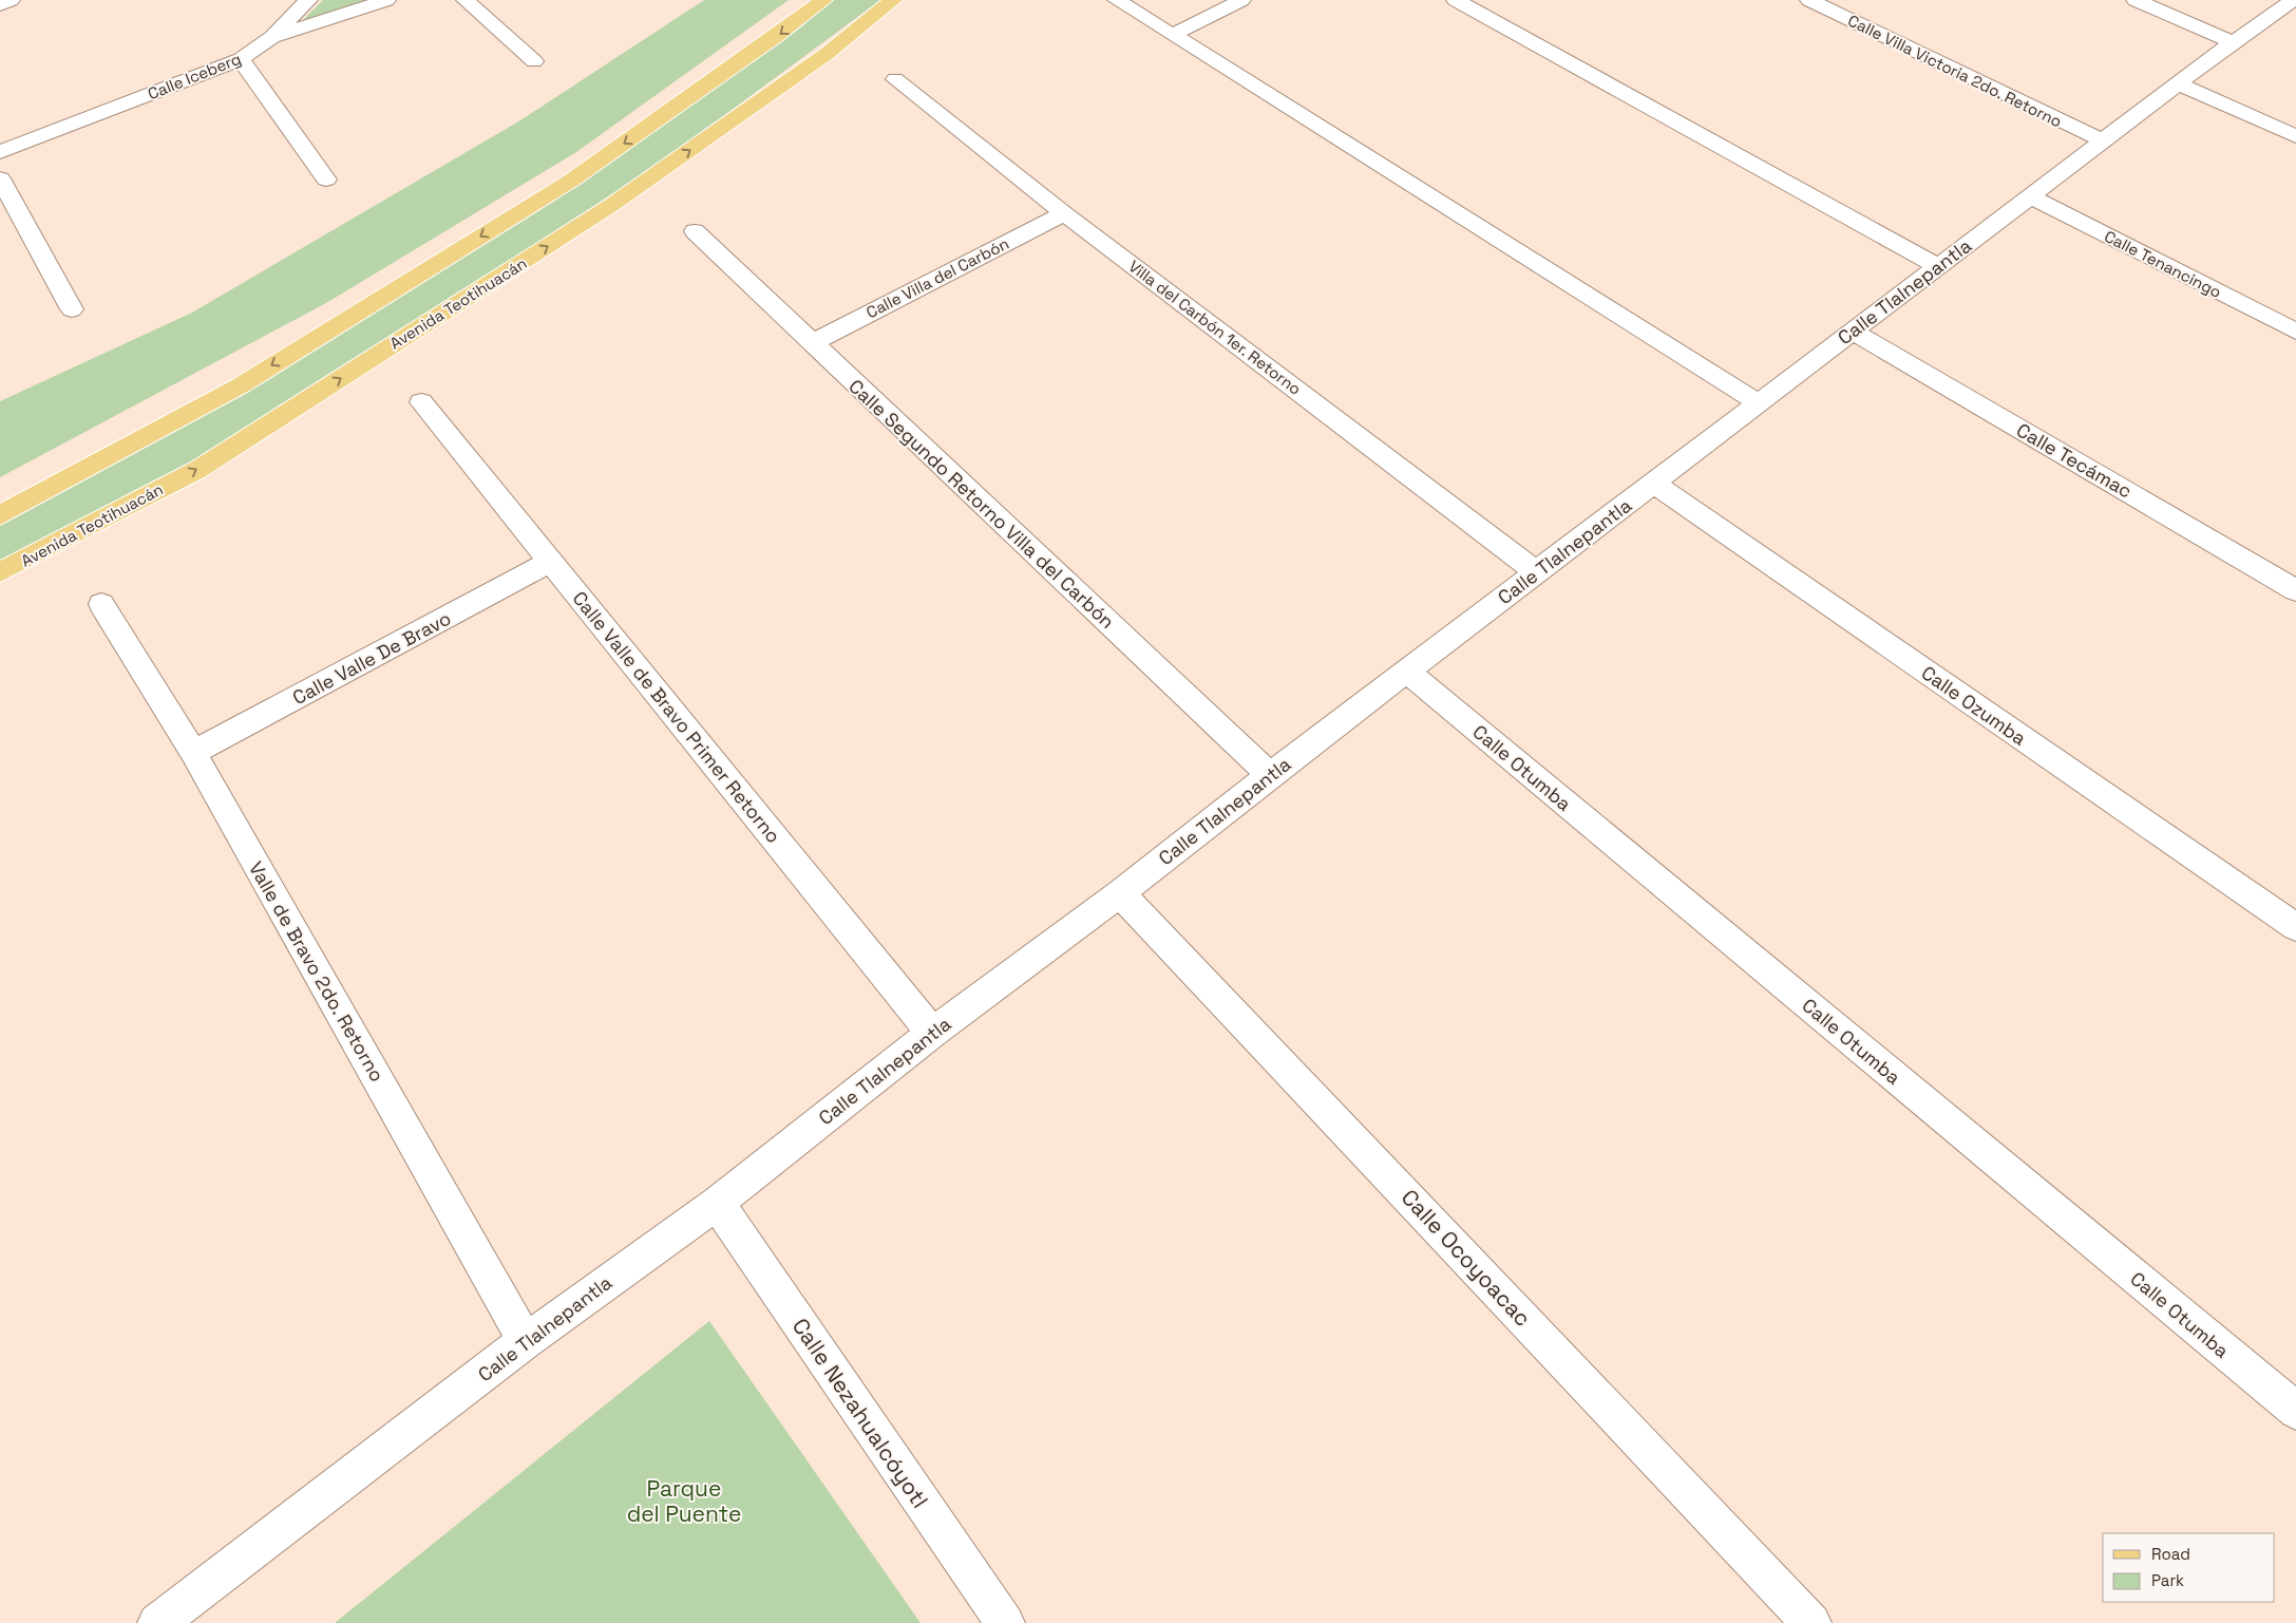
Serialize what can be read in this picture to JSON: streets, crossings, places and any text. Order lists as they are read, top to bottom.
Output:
{
  "streets": {
    "main road": ["Avenida Teotihuacán"],
    "street": [
      "Calle Villa Victoria 2do. Retorno",
      "Calle Iceberg",
      "Calle Tenancingo",
      "Calle Villa del Carbón",
      "Calle Tlalnepantla",
      "Villa del Carbón 1er. Retorno",
      "Calle Tecámac",
      "Calle Segundo Retorno Villa del Carbón",
      "Calle Valle De Bravo",
      "Calle Ozumba",
      "Calle Valle de Bravo Primer Retorno",
      "Calle Otumba",
      "Valle de Bravo 2do. Retorno",
      "Calle Ocoyoacac",
      "Calle Nezahualcóyotl"
    ]
  },
  "crossings": [
    ["Calle Villa Victoria 2do. Retorno", "Calle Tlalnepantla"],
    ["Calle Tenancingo", "Calle Tlalnepantla"],
    ["Calle Villa del Carbón", "Villa del Carbón 1er. Retorno"],
    ["Calle Villa del Carbón", "Calle Segundo Retorno Villa del Carbón"],
    ["Calle Tlalnepantla", "Villa del Carbón 1er. Retorno"],
    ["Calle Tlalnepantla", "Calle Tecámac"],
    ["Calle Tlalnepantla", "Calle Segundo Retorno Villa del Carbón"],
    ["Calle Tlalnepantla", "Calle Ozumba"],
    ["Calle Tlalnepantla", "Calle Valle de Bravo Primer Retorno"],
    ["Calle Tlalnepantla", "Calle Otumba"],
    ["Calle Tlalnepantla", "Valle de Bravo 2do. Retorno"],
    ["Calle Tlalnepantla", "Calle Ocoyoacac"],
    ["Calle Tlalnepantla", "Calle Nezahualcóyotl"],
    ["Calle Valle De Bravo", "Calle Valle de Bravo Primer Retorno"],
    ["Calle Valle De Bravo", "Valle de Bravo 2do. Retorno"]
  ],
  "parks": ["Parque del Puente"],
  "legend": ["Road", "Park"]
}
